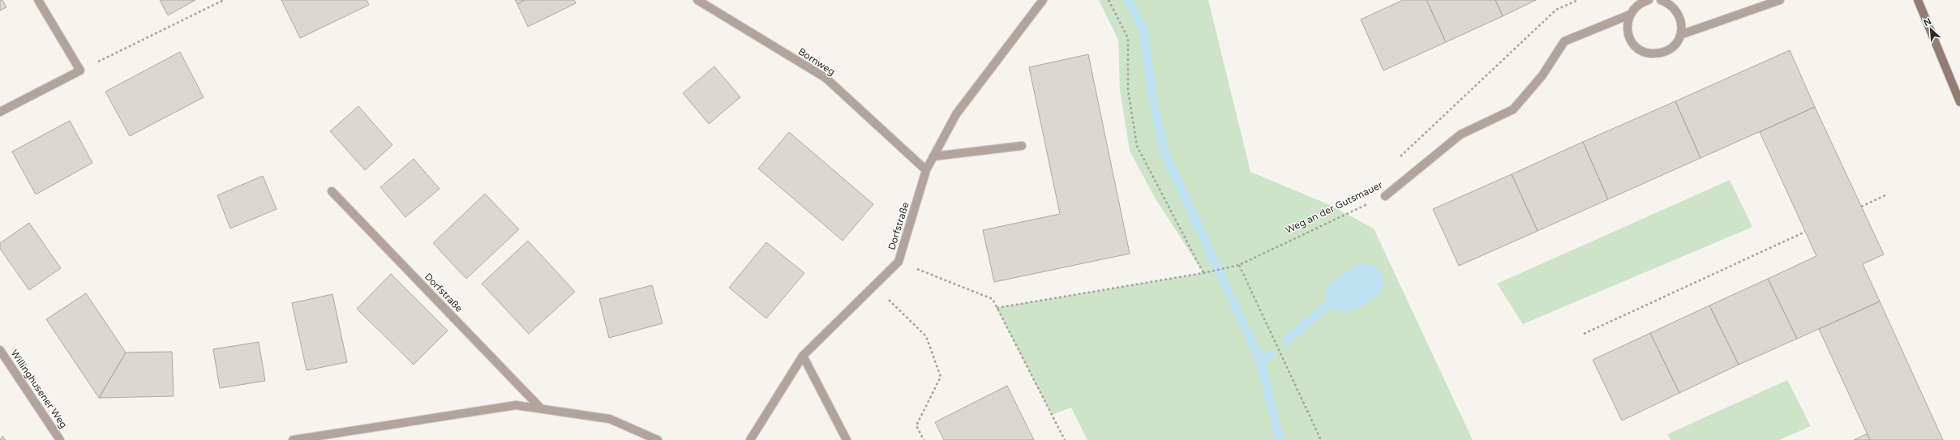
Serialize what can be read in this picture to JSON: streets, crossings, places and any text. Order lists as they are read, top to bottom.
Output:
{
  "streets": {
    "street": [
      "Bornweg",
      "Weg an der Gutsmauer",
      "Dorfstraße",
      "Willinghusener Weg"
    ]
  },
  "crossings": [
    ["Bornweg", "Dorfstraße"]
  ],
  "north": "top left"
}
